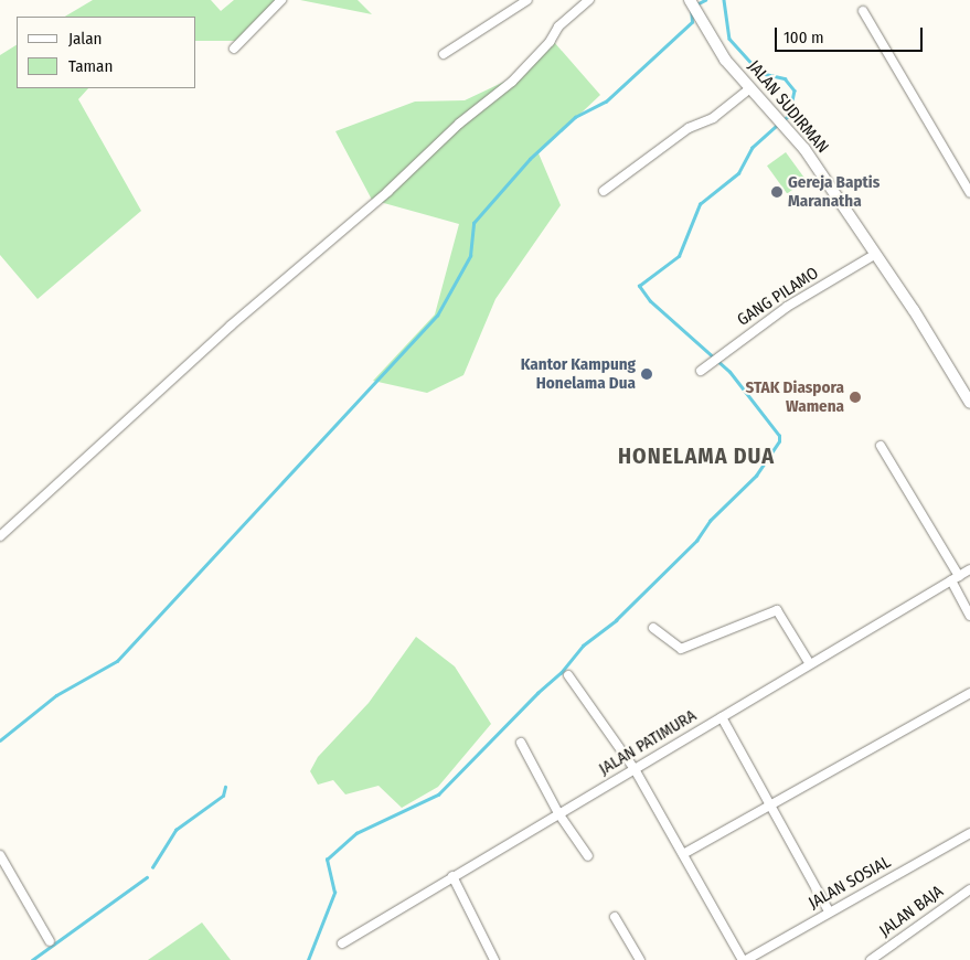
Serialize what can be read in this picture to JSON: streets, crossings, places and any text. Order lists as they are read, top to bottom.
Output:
{
  "streets": {
    "street": [
      "JALAN SUDIRMAN",
      "GANG PILAMO",
      "JALAN PATIMURA",
      "JALAN SOSIAL",
      "JALAN BAJA"
    ]
  },
  "crossings": [
    ["JALAN SUDIRMAN", "GANG PILAMO"]
  ],
  "districts": ["HONELAMA DUA"],
  "places": ["Gereja Baptis Maranatha", "Kantor Kampung Honelama Dua", "STAK Diaspora Wamena"],
  "legend": ["Jalan", "Taman"],
  "scale_bar": "100 m"
}
